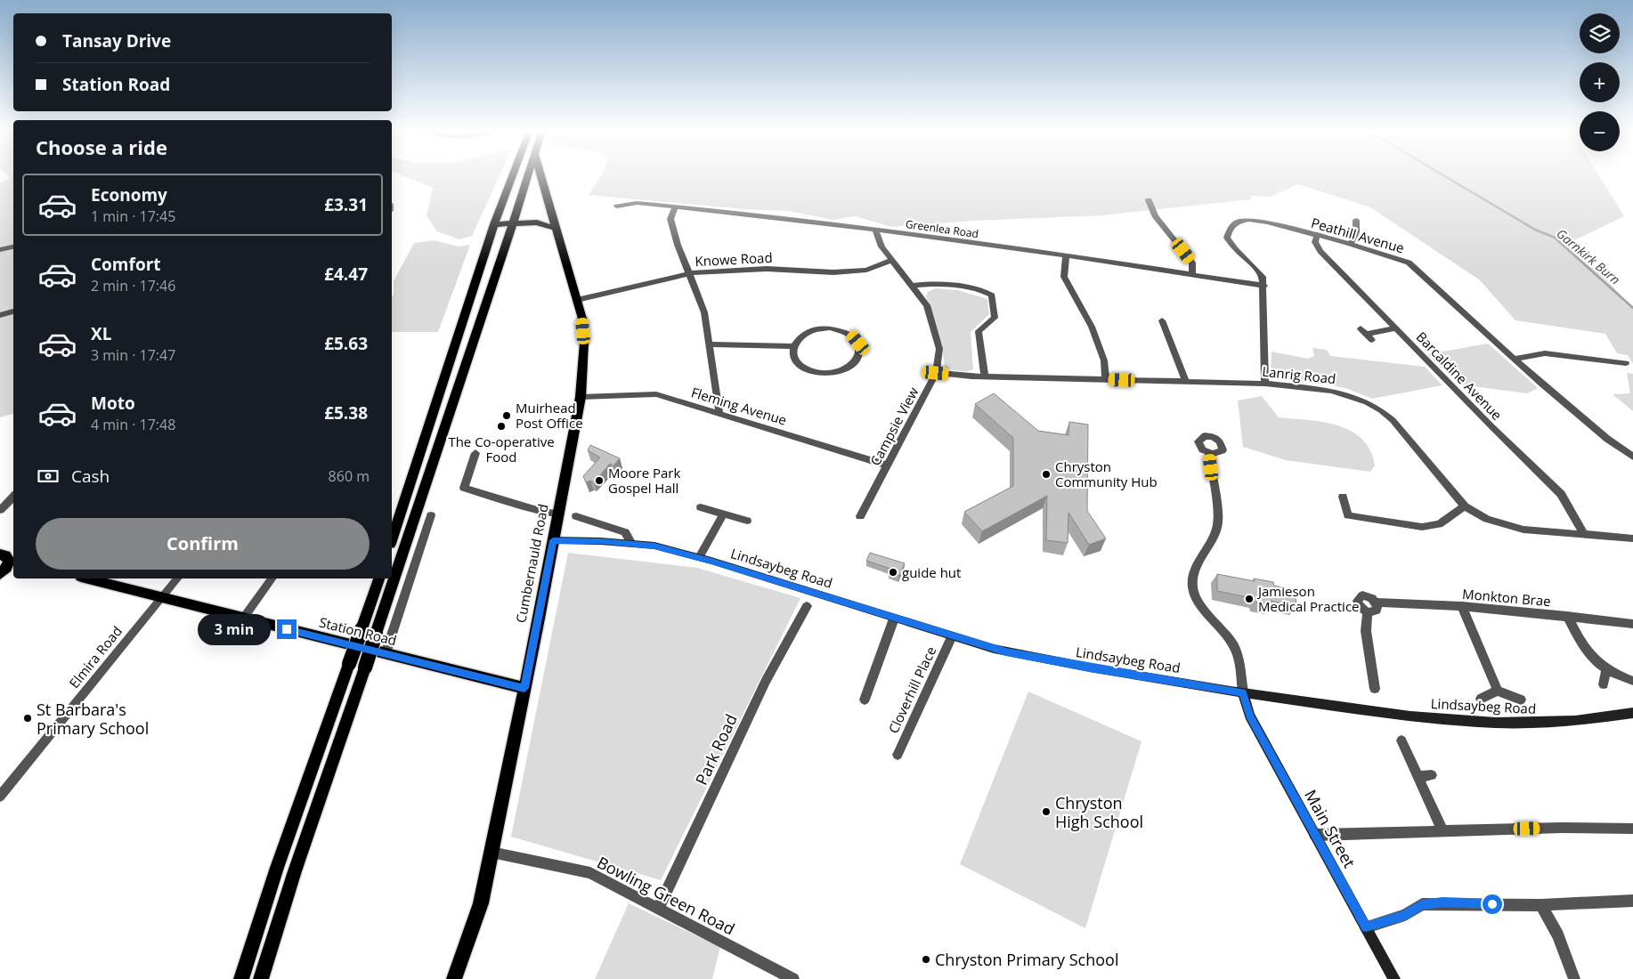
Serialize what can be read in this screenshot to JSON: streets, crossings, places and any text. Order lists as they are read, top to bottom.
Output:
{
  "streets": {
    "main road": [
      "Cumbernauld Road",
      "Lindsaybeg Road",
      "Station Road",
      "Main Street"
    ],
    "street": [
      "Greenlea Road",
      "Peathill Avenue",
      "Knowe Road",
      "Lanrig Road",
      "Barcaldine Avenue",
      "Fleming Avenue",
      "Campsie View",
      "Monkton Brae",
      "Elmira Road",
      "Cloverhill Place",
      "Park Road",
      "Bowling Green Road"
    ]
  },
  "crossings": [
    ["Greenlea Road", "Peathill Avenue"],
    ["Greenlea Road", "Campsie View"],
    ["Peathill Avenue", "Lanrig Road"],
    ["Peathill Avenue", "Barcaldine Avenue"],
    ["Knowe Road", "Campsie View"],
    ["Knowe Road", "Cumbernauld Road"],
    ["Lanrig Road", "Barcaldine Avenue"],
    ["Lanrig Road", "Campsie View"],
    ["Fleming Avenue", "Campsie View"],
    ["Fleming Avenue", "Cumbernauld Road"],
    ["Cumbernauld Road", "Lindsaybeg Road"],
    ["Cumbernauld Road", "Station Road"],
    ["Cumbernauld Road", "Bowling Green Road"],
    ["Lindsaybeg Road", "Cloverhill Place"],
    ["Lindsaybeg Road", "Main Street"],
    ["Station Road", "Elmira Road"],
    ["Park Road", "Bowling Green Road"]
  ],
  "water": ["Garnkirk Burn"],
  "places": [
    "Muirhead Post Office",
    "The Co-operative Food",
    "Chryston Community Hub",
    "Moore Park Gospel Hall",
    "guide hut",
    "Jamieson Medical Practice",
    "St Barbara's Primary School",
    "Chryston High School",
    "Chryston Primary School"
  ],
  "page": {
    "map_buttons": ["+", "−"],
    "banner": ["Tansay Drive", "Station Road"],
    "heading": "Choose a ride",
    "list": [
      {
        "name": "Economy",
        "note": "1 min · 17:45",
        "value": "£3.31"
      },
      {
        "name": "Comfort",
        "note": "2 min · 17:46",
        "value": "£4.47"
      },
      {
        "name": "XL",
        "note": "3 min · 17:47",
        "value": "£5.63"
      },
      {
        "name": "Moto",
        "note": "4 min · 17:48",
        "value": "£5.38"
      }
    ],
    "pay": ["Cash", "860 m"],
    "buttons": "Confirm",
    "bubble": "3 min"
  }
}
